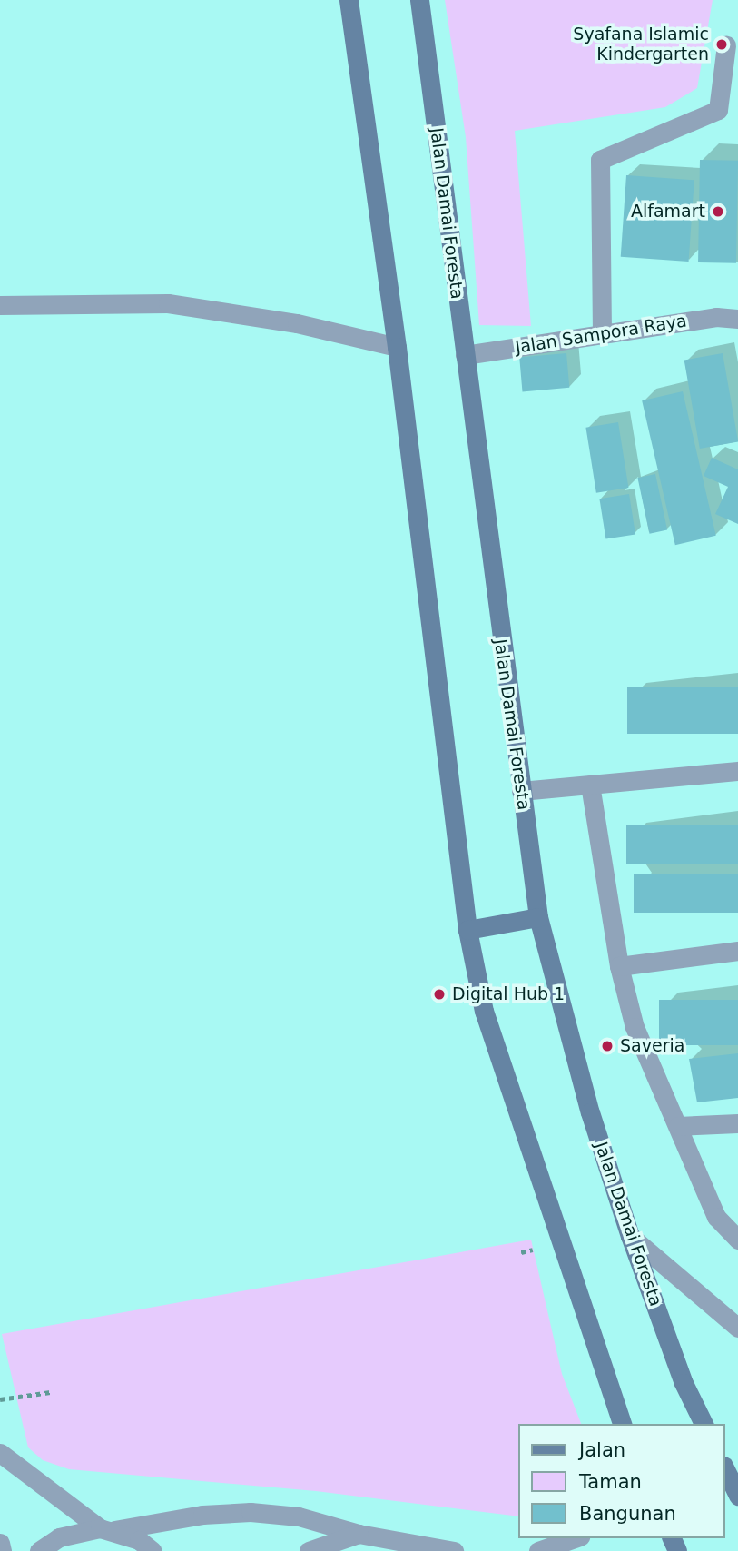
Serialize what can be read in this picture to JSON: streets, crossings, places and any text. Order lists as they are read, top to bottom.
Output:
{
  "streets": {
    "main road": ["Jalan Damai Foresta"],
    "street": ["Jalan Sampora Raya"]
  },
  "crossings": [
    ["Jalan Damai Foresta", "Jalan Sampora Raya"]
  ],
  "places": [
    "Syafana Islamic Kindergarten",
    "Alfamart",
    "Digital Hub 1",
    "Saveria"
  ],
  "legend": ["Jalan", "Taman", "Bangunan"]
}
